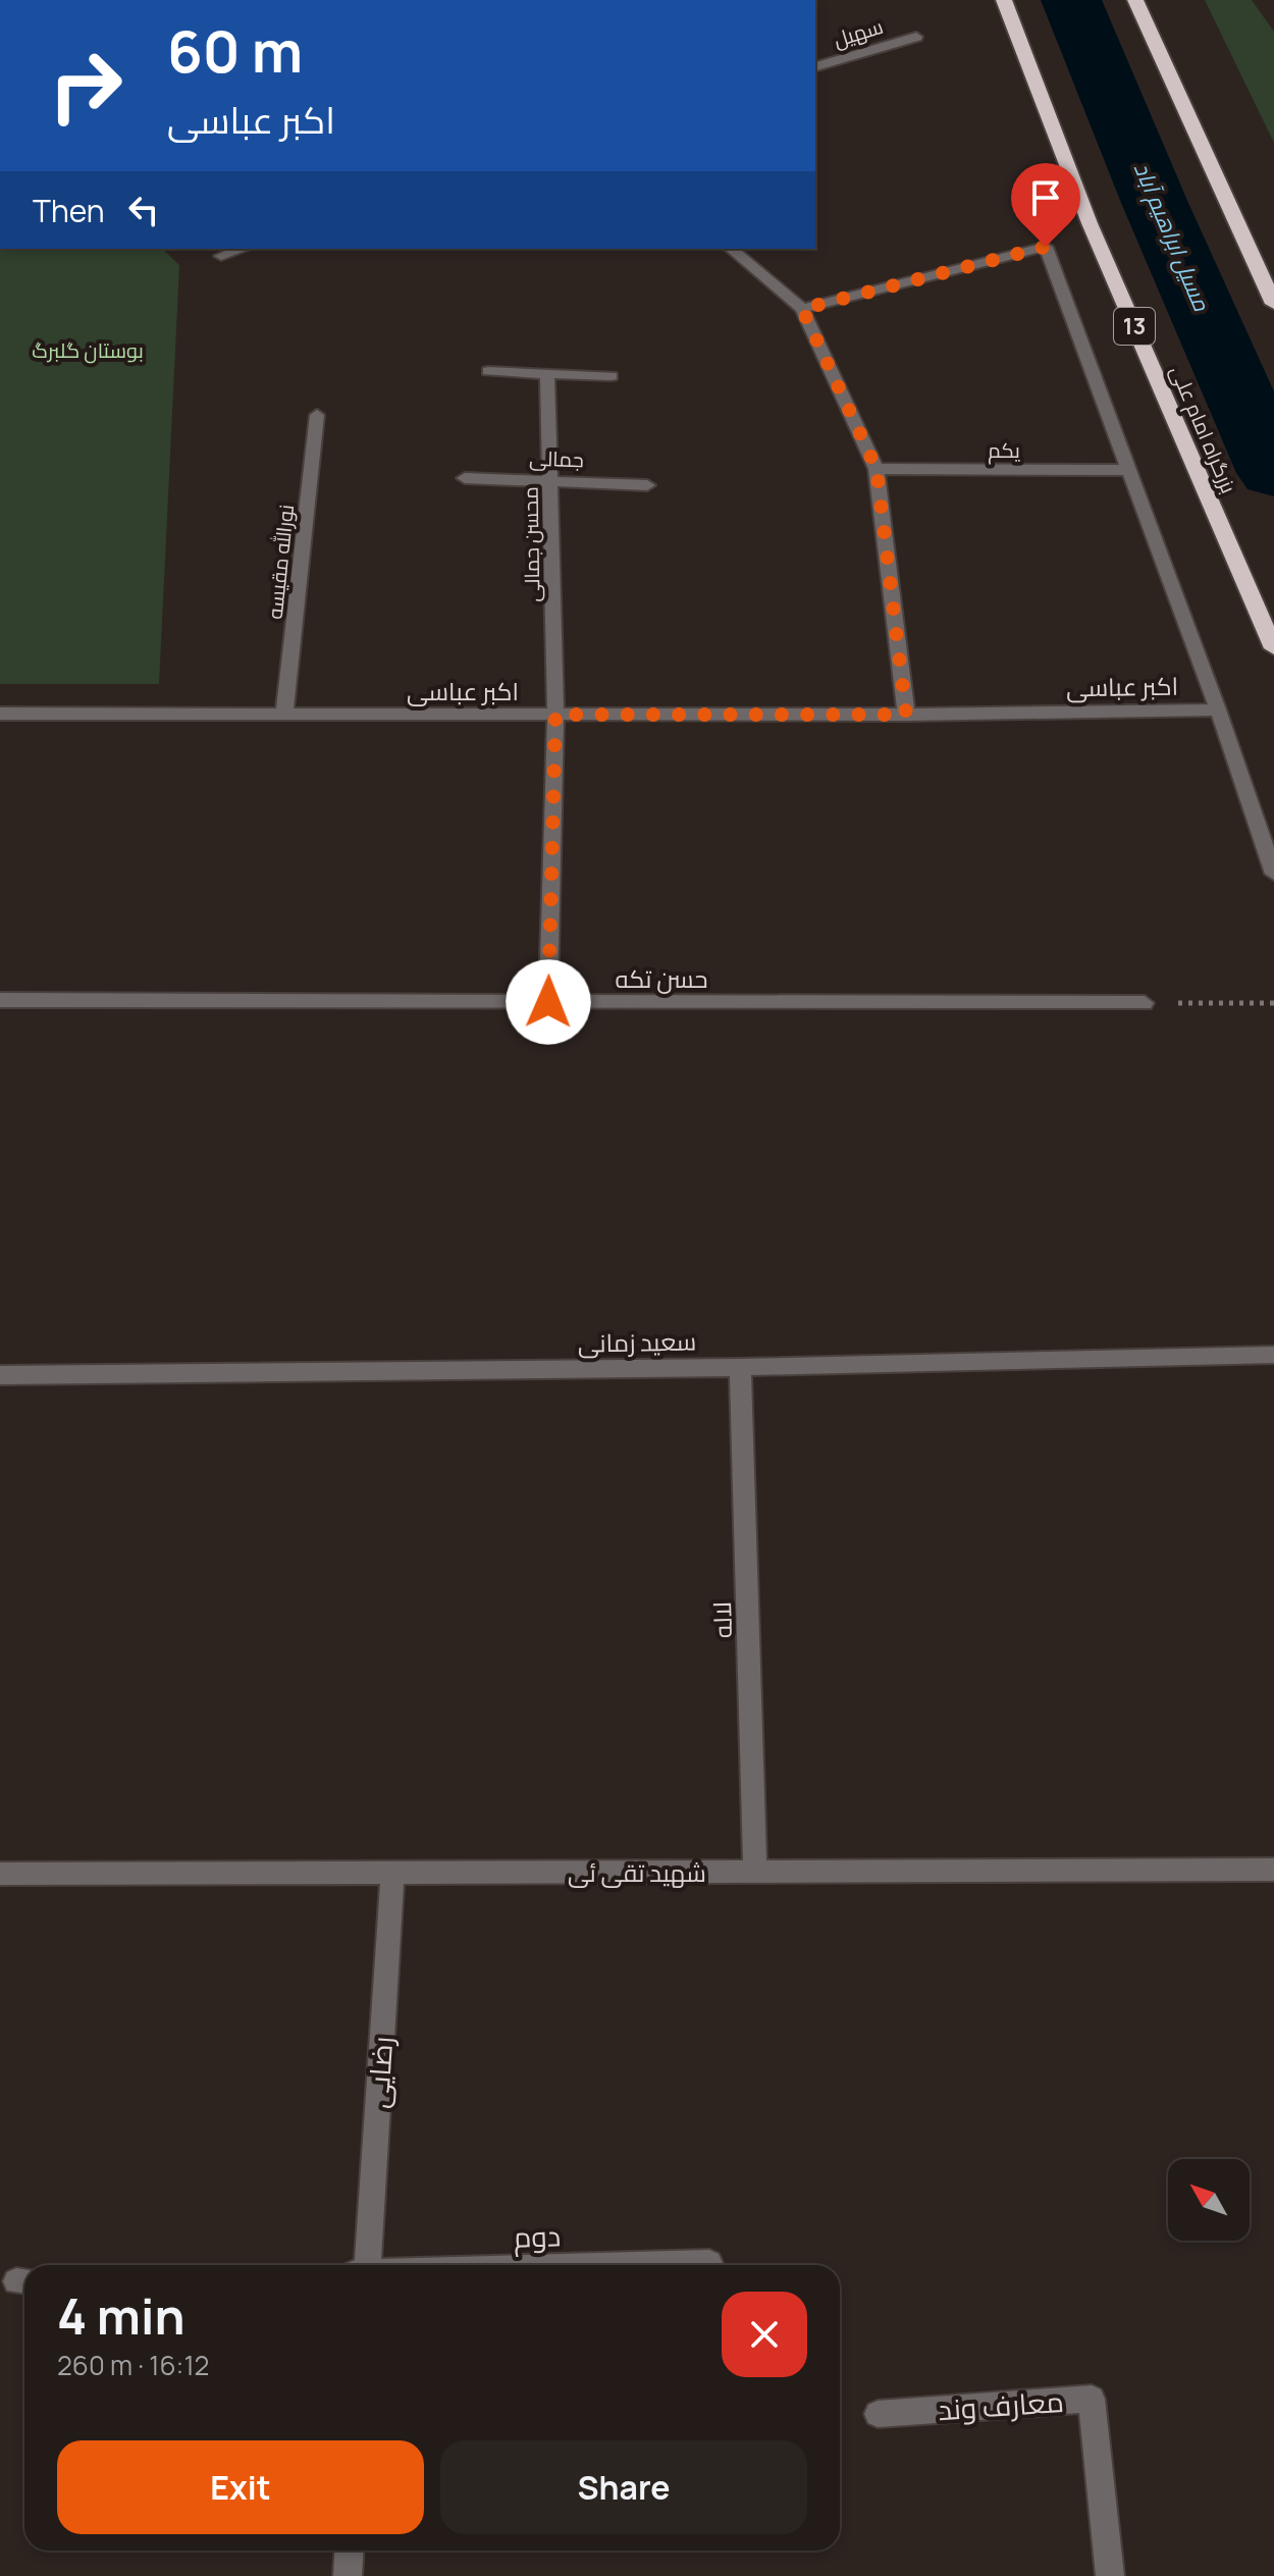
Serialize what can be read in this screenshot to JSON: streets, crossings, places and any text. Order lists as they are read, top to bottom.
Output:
{
  "streets": {
    "highway": ["13", "بزرگراه امام علی"],
    "street": [
      "سهیل",
      "یکم",
      "جمالی",
      "محسن جمالی",
      "نورالله مقیسه",
      "اکبر عباسی",
      "حسن تکه",
      "سعید زمانی",
      "لاله",
      "شهید تقی ئی",
      "رضایی",
      "دوم",
      "معارف وند"
    ]
  },
  "crossings": [
    ["جمالی", "محسن جمالی"],
    ["محسن جمالی", "اکبر عباسی"],
    ["نورالله مقیسه", "اکبر عباسی"],
    ["سعید زمانی", "لاله"],
    ["لاله", "شهید تقی ئی"],
    ["شهید تقی ئی", "رضایی"]
  ],
  "water": ["مسیل ابراهیم آباد"],
  "parks": ["بوستان گلبرگ"],
  "north": "top left",
  "page": {
    "turn": ["60 m", "اکبر عباسی"],
    "then": "Then",
    "heading": ["4 min", "260 m · 16:12"],
    "buttons": ["Exit", "Share"]
  }
}
